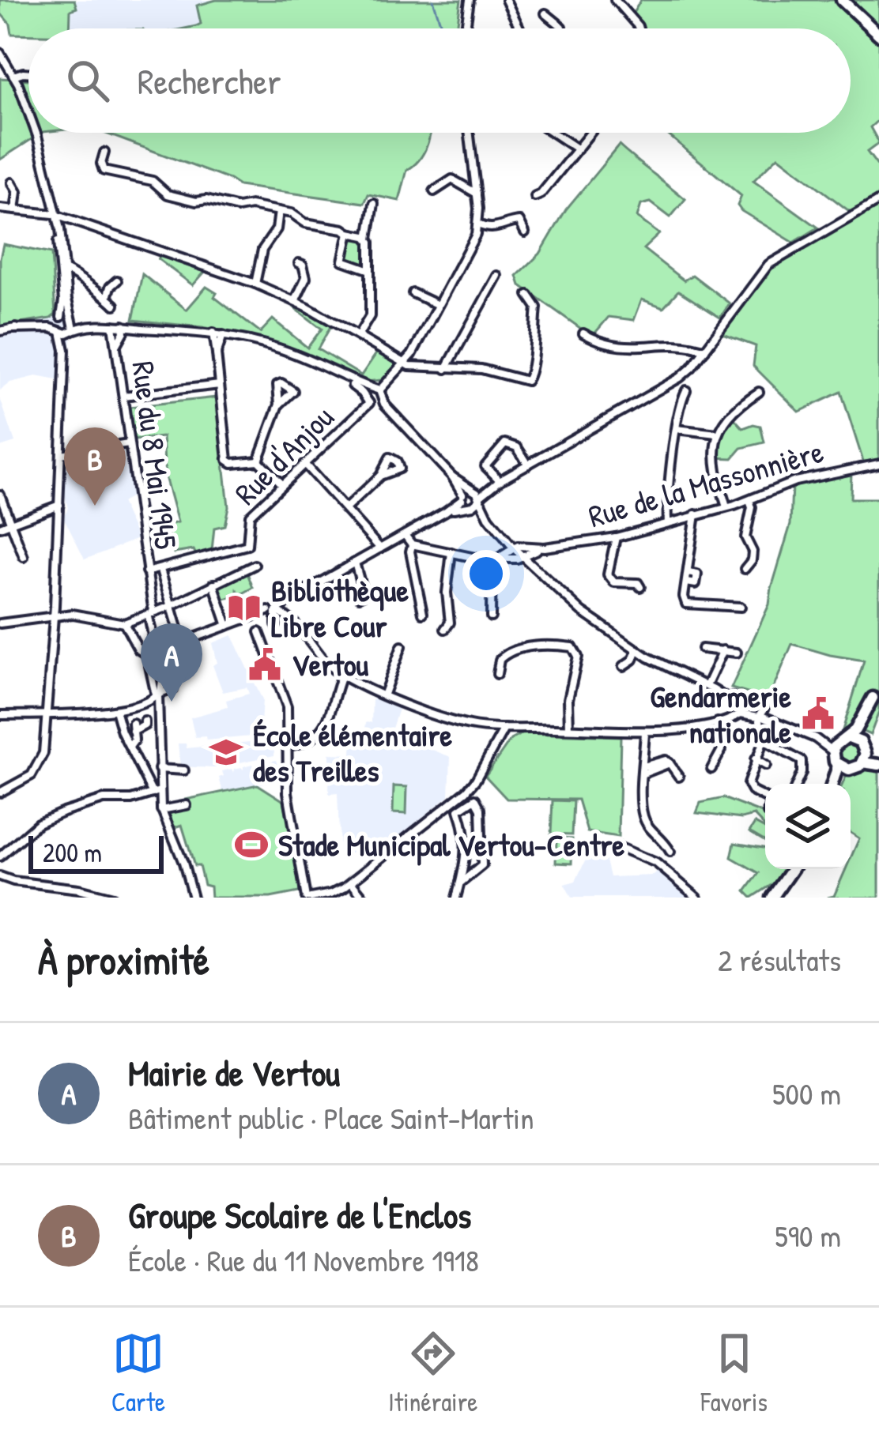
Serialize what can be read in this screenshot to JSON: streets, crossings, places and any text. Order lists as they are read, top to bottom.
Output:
{
  "streets": {
    "street": ["Rue du 8 Mai 1945", "Rue d'Anjou", "Rue de la Massonnière"]
  },
  "places": {
    "library": ["Bibliothèque Libre Cour"],
    "public building": ["Vertou", "Gendarmerie nationale"],
    "school or university": ["École élémentaire des Treilles"],
    "sports": ["Stade Municipal Vertou-Centre"]
  },
  "scale_bar": "200 m",
  "page": {
    "search": "Rechercher",
    "pins": ["B", "A"],
    "scale": "200 m",
    "heading": ["À proximité", "2 résultats"],
    "list": [
      {
        "mark": "A",
        "name": "Mairie de Vertou",
        "note": "Bâtiment public · Place Saint-Martin",
        "value": "500 m"
      },
      {
        "mark": "B",
        "name": "Groupe Scolaire de l'Enclos",
        "note": "École · Rue du 11 Novembre 1918",
        "value": "590 m"
      }
    ],
    "nav": ["Carte", "Itinéraire", "Favoris"]
  }
}
